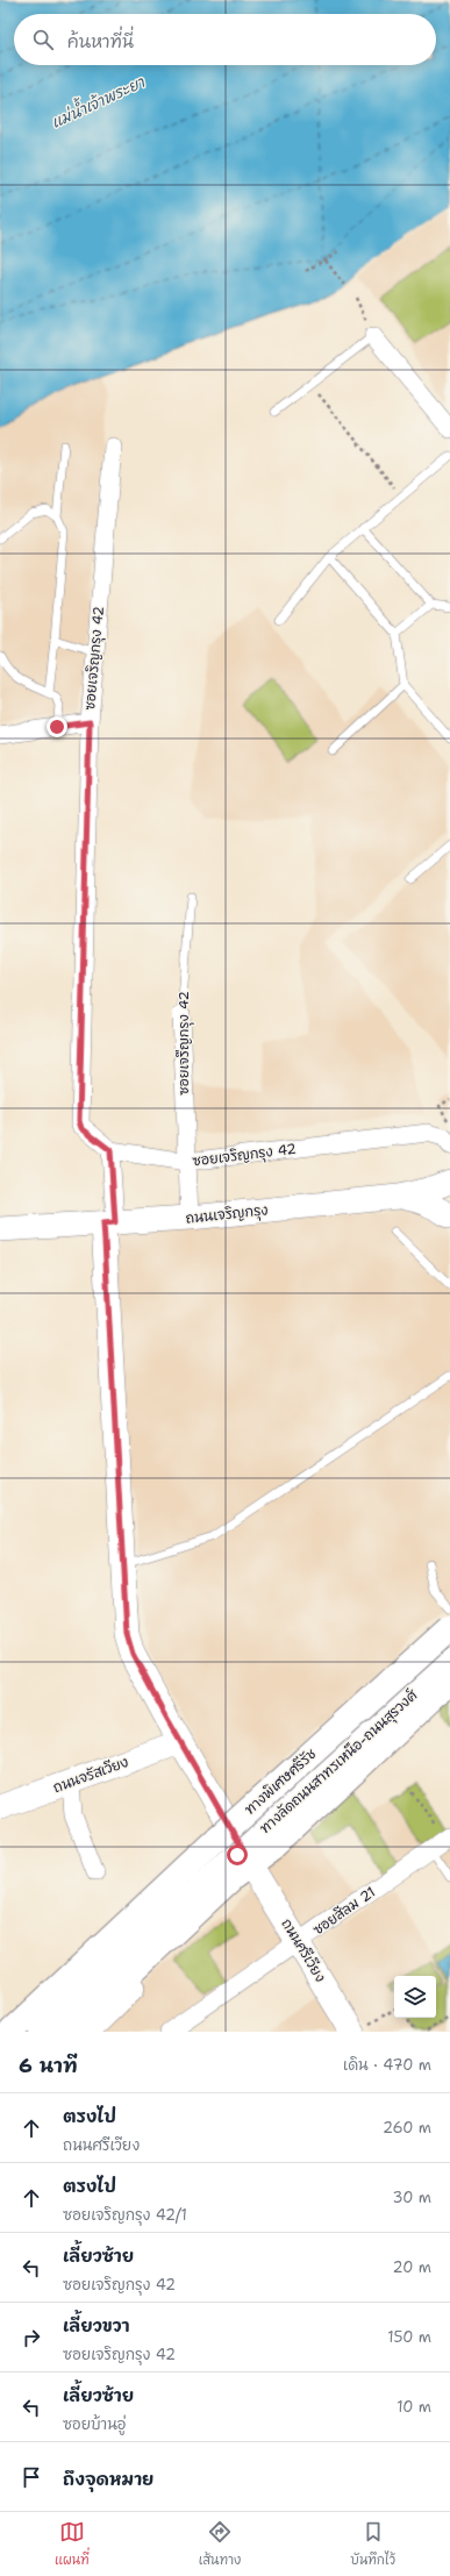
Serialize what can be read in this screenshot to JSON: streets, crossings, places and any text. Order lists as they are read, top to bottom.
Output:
{
  "streets": {
    "highway": ["ทางพิเศษศรีรัช"],
    "street": [
      "ซอยเจริญกรุง 42",
      "ซอยเจรืญกรุง 42",
      "ถนนเจริญกรุง",
      "ทางลัดถนนสาทรเหนือ-ถนนสุรวงศ์",
      "ถนนจรัสเวียง",
      "ซอยสีลม 21",
      "ถนนศรีเวียง"
    ]
  },
  "crossings": [
    ["ซอยเจริญกรุง 42", "ซอยเจรืญกรุง 42"],
    ["ซอยเจรืญกรุง 42", "ถนนเจริญกรุง"],
    ["ถนนเจริญกรุง", "ถนนศรีเวียง"],
    ["ทางลัดถนนสาทรเหนือ-ถนนสุรวงศ์", "ถนนศรีเวียง"],
    ["ถนนจรัสเวียง", "ถนนศรีเวียง"],
    ["ซอยสีลม 21", "ถนนศรีเวียง"]
  ],
  "water": ["แม่น้ำเจ้าพระยา"],
  "page": {
    "search": "ค้นหาที่นี่",
    "heading": ["6 นาที", "เดิน · 470 m"],
    "list": [
      ["ตรงไป", "ถนนศรีเวียง", "260 m"],
      ["ตรงไป", "ซอยเจริญกรุง 42/1", "30 m"],
      ["เลี้ยวซ้าย", "ซอยเจริญกรุง 42", "20 m"],
      ["เลี้ยวขวา", "ซอยเจริญกรุง 42", "150 m"],
      ["เลี้ยวซ้าย", "ซอยบ้านอู่", "10 m"],
      "ถึงจุดหมาย"
    ],
    "nav": ["แผนที่", "เส้นทาง", "บันทึกไว้"]
  }
}
